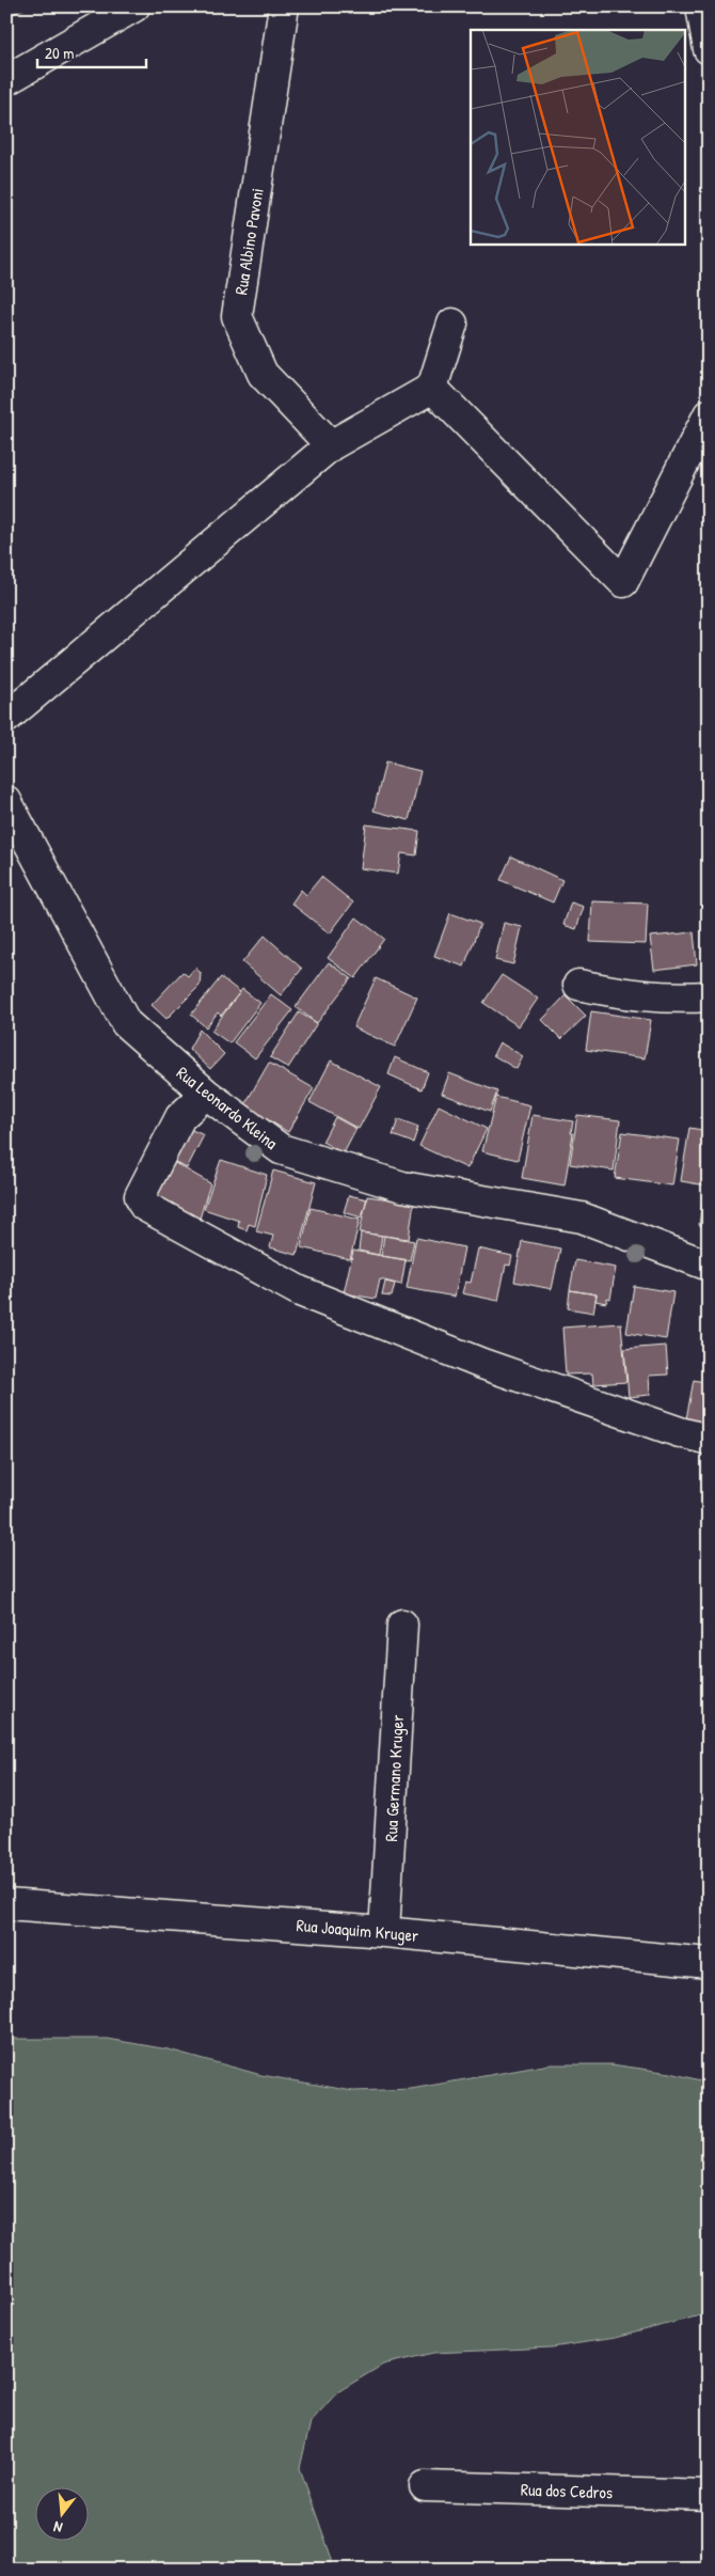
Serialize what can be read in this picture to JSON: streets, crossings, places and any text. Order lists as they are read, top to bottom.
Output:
{
  "streets": {
    "street": [
      "Rua Albino Pavoni",
      "Rua Leonardo Kleina",
      "Rua Germano Kruger",
      "Rua Joaquim Kruger",
      "Rua dos Cedros"
    ]
  },
  "crossings": [
    ["Rua Germano Kruger", "Rua Joaquim Kruger"]
  ],
  "scale_bar": "20 m",
  "north": "bottom"
}
